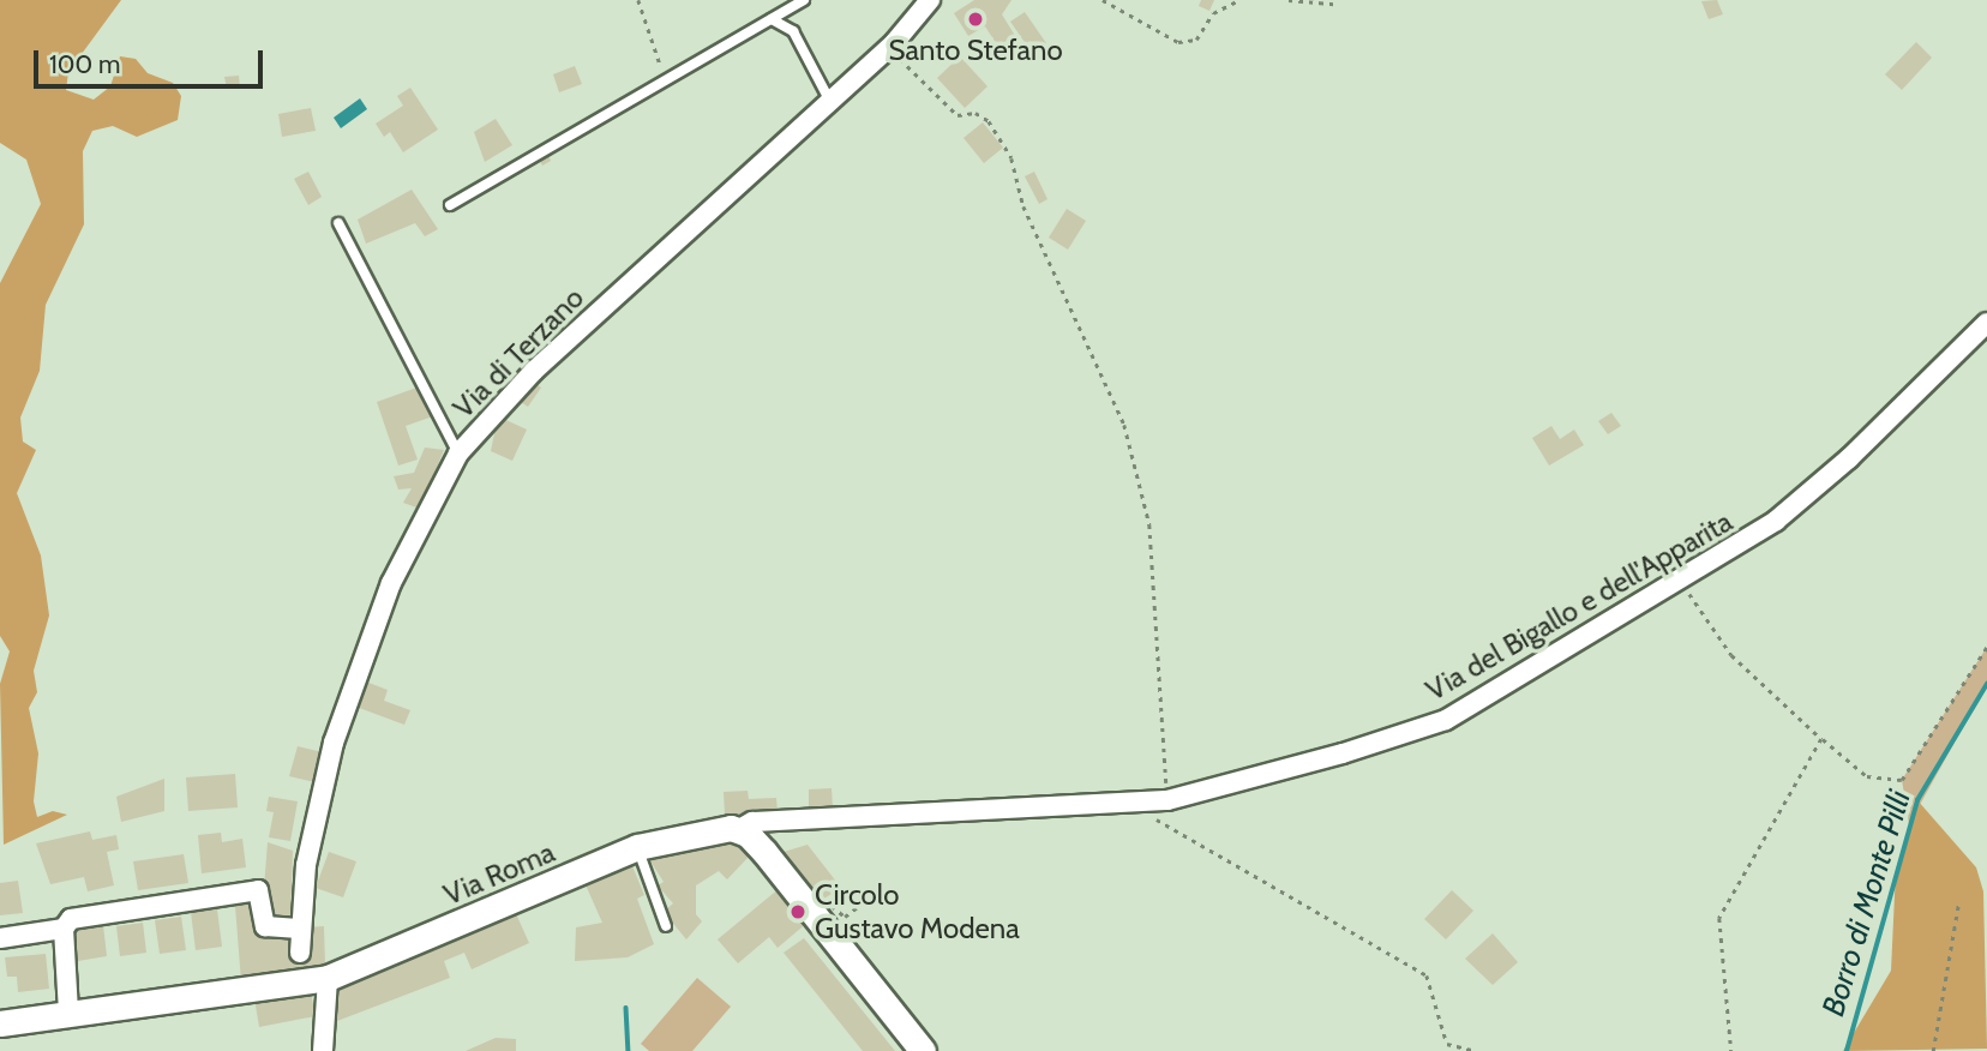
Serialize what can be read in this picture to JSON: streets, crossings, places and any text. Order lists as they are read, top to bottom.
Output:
{
  "streets": {
    "main road": ["Via Roma"],
    "street": ["Via di Terzano", "Via del Bigallo e dell'Apparita"]
  },
  "crossings": [
    ["Via del Bigallo e dell'Apparita", "Via Roma"]
  ],
  "water": ["Borro di Monte Pilli"],
  "places": ["Santo Stefano", "Circolo Gustavo Modena"],
  "scale_bar": "100 m"
}
